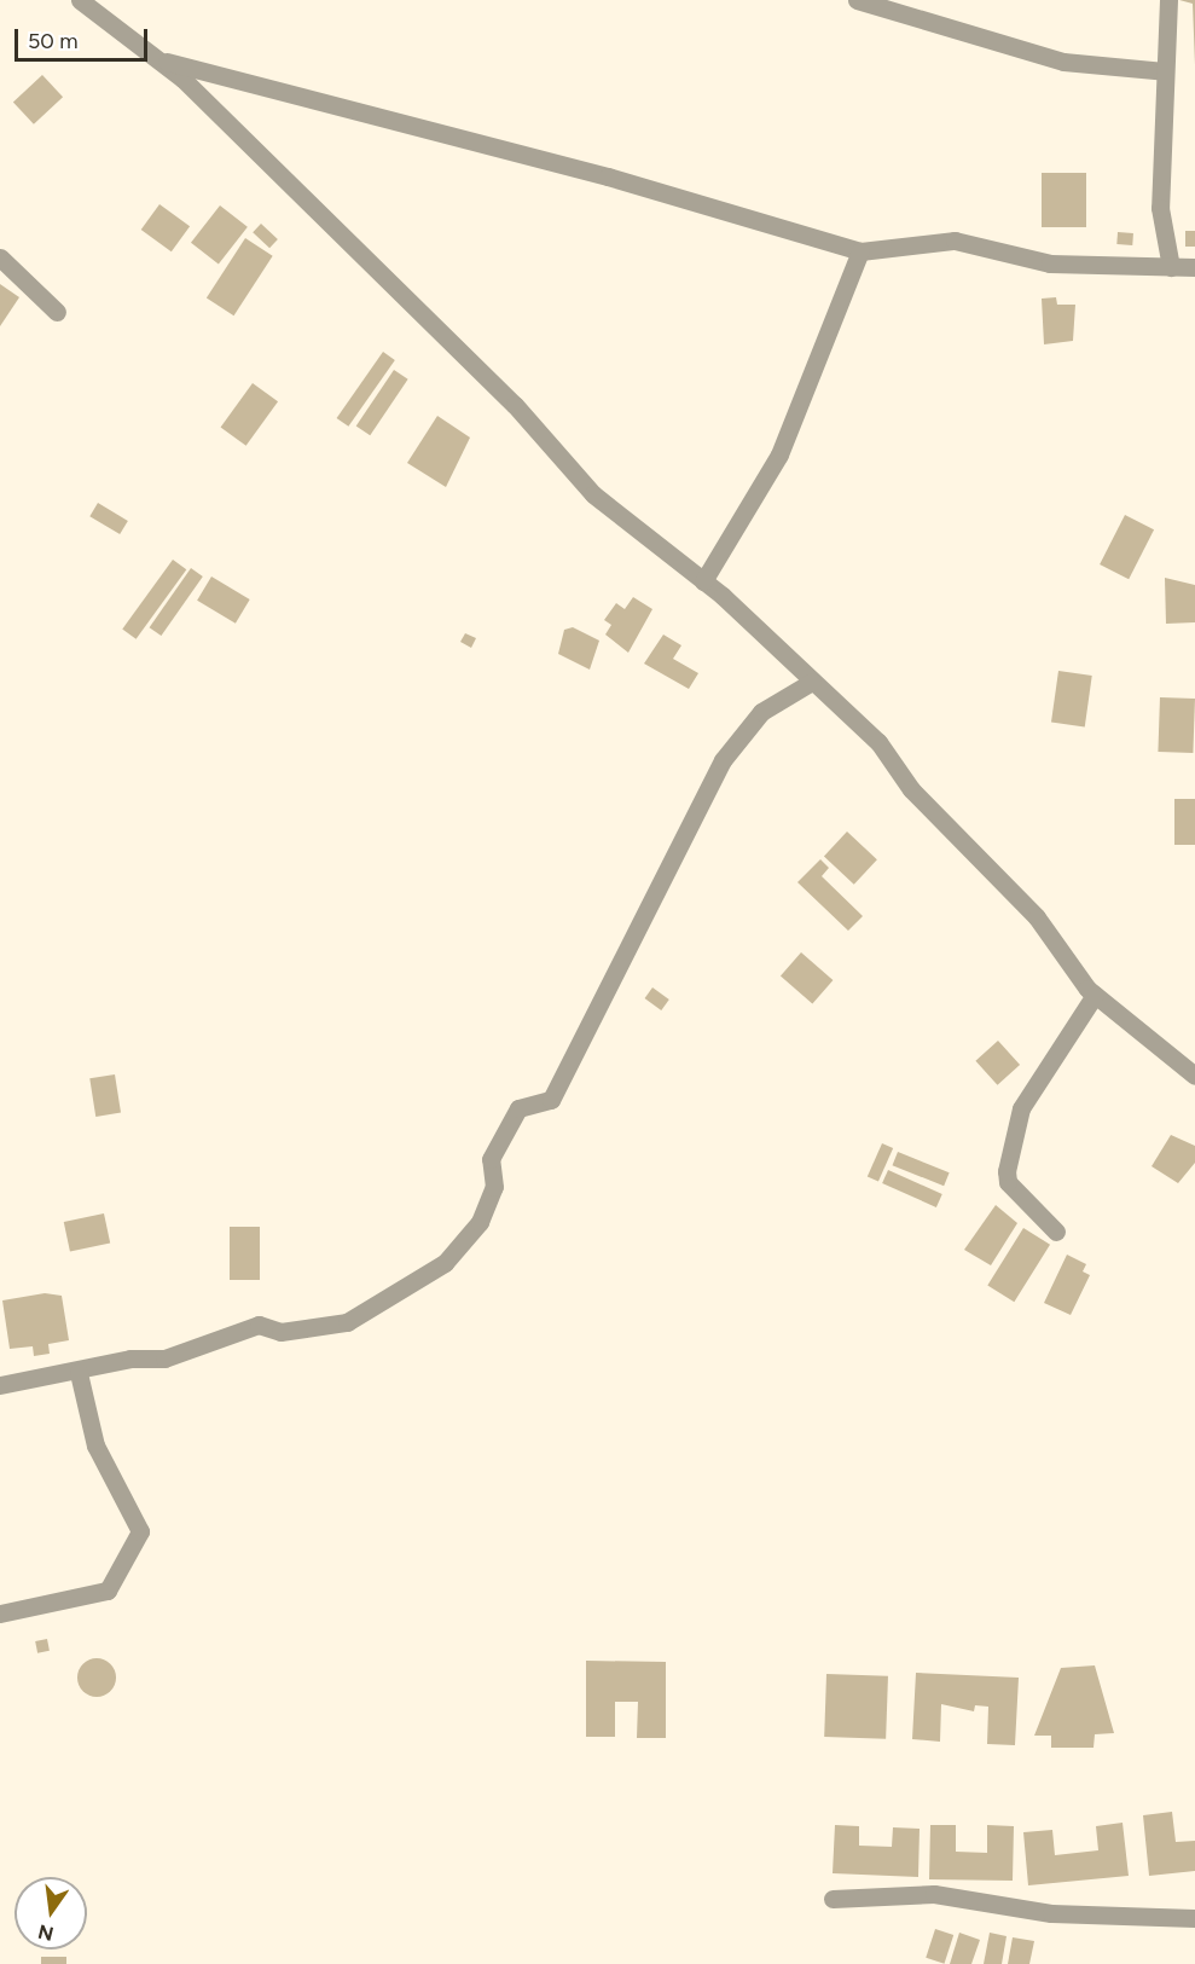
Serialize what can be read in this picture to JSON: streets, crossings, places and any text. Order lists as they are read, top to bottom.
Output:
{
  "scale_bar": "50 m",
  "north": "bottom"
}
